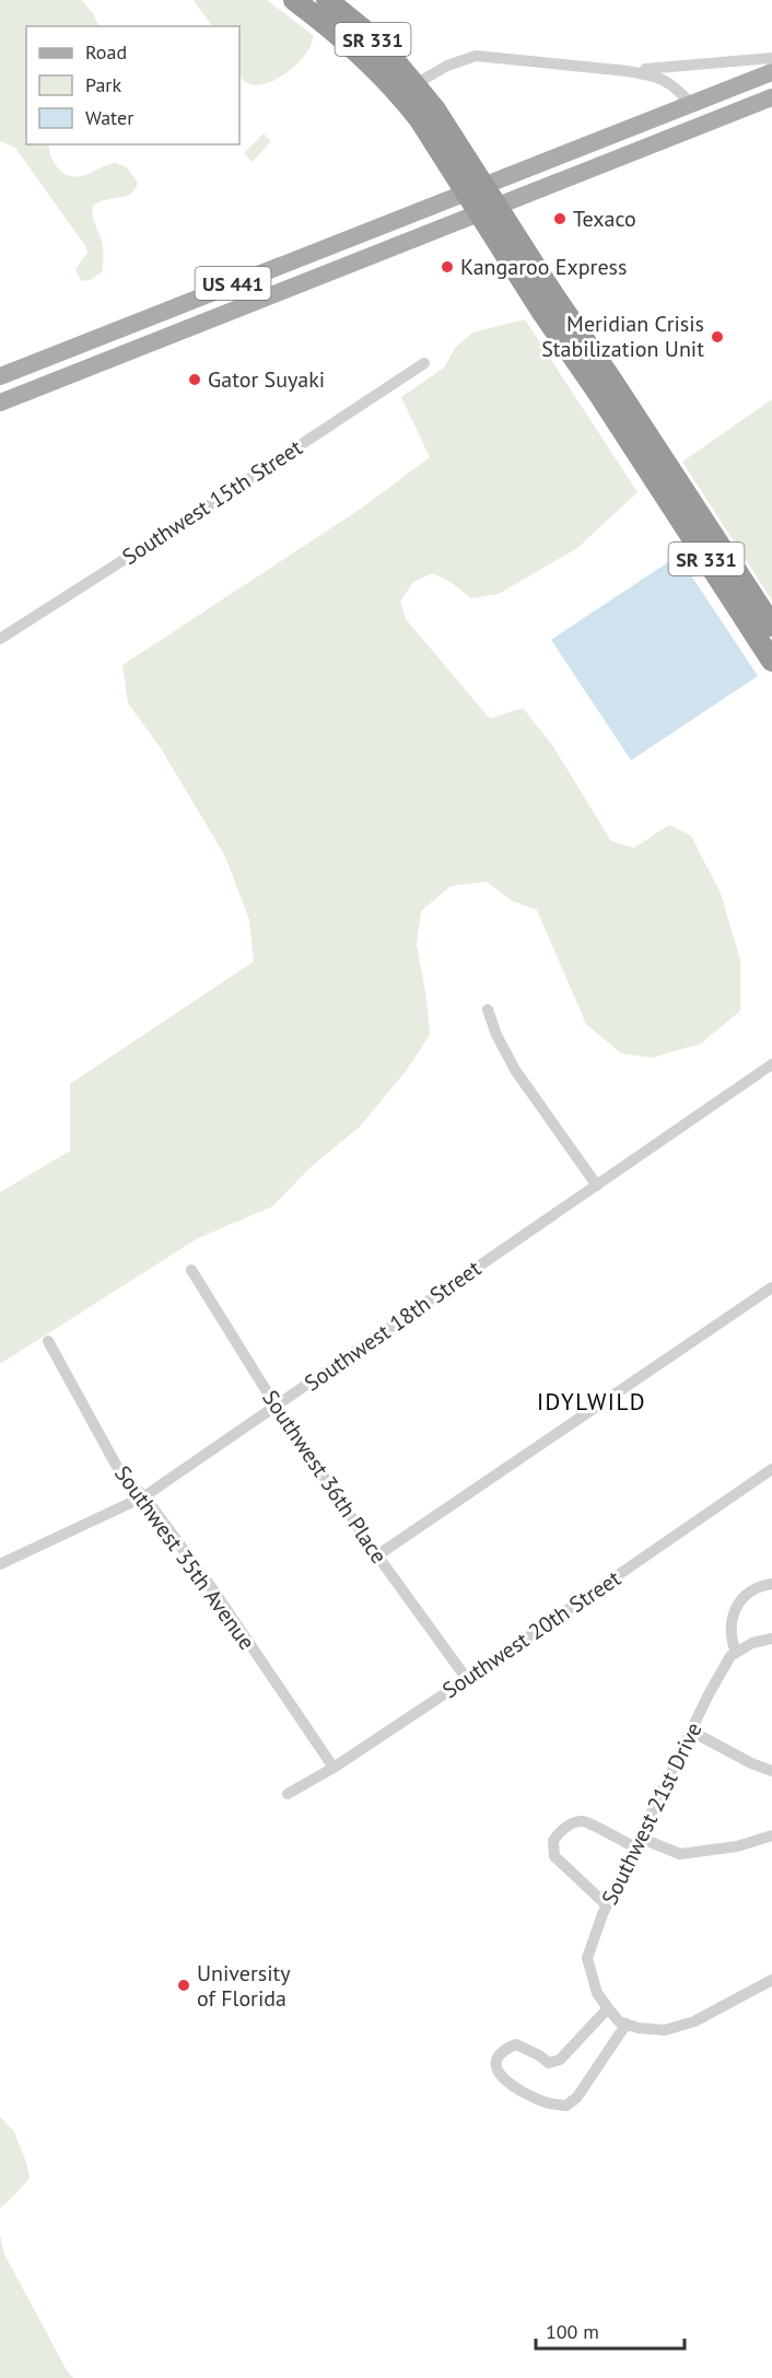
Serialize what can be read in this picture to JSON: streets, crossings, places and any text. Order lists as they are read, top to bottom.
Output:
{
  "streets": {
    "highway": ["SR 331"],
    "main road": ["US 441"],
    "street": [
      "Southwest 15th Street",
      "Southwest 18th Street",
      "Southwest 36th Place",
      "Southwest 35th Avenue",
      "Southwest 20th Street",
      "Southwest 21st Drive"
    ]
  },
  "crossings": [
    ["SR 331", "US 441"],
    ["Southwest 18th Street", "Southwest 36th Place"],
    ["Southwest 18th Street", "Southwest 35th Avenue"],
    ["Southwest 36th Place", "Southwest 20th Street"],
    ["Southwest 35th Avenue", "Southwest 20th Street"]
  ],
  "districts": ["IDYLWILD"],
  "places": [
    "Texaco",
    "Kangaroo Express",
    "Meridian Crisis Stabilization Unit",
    "Gator Suyaki",
    "University of Florida"
  ],
  "legend": ["Road", "Park", "Water"],
  "scale_bar": "100 m"
}
